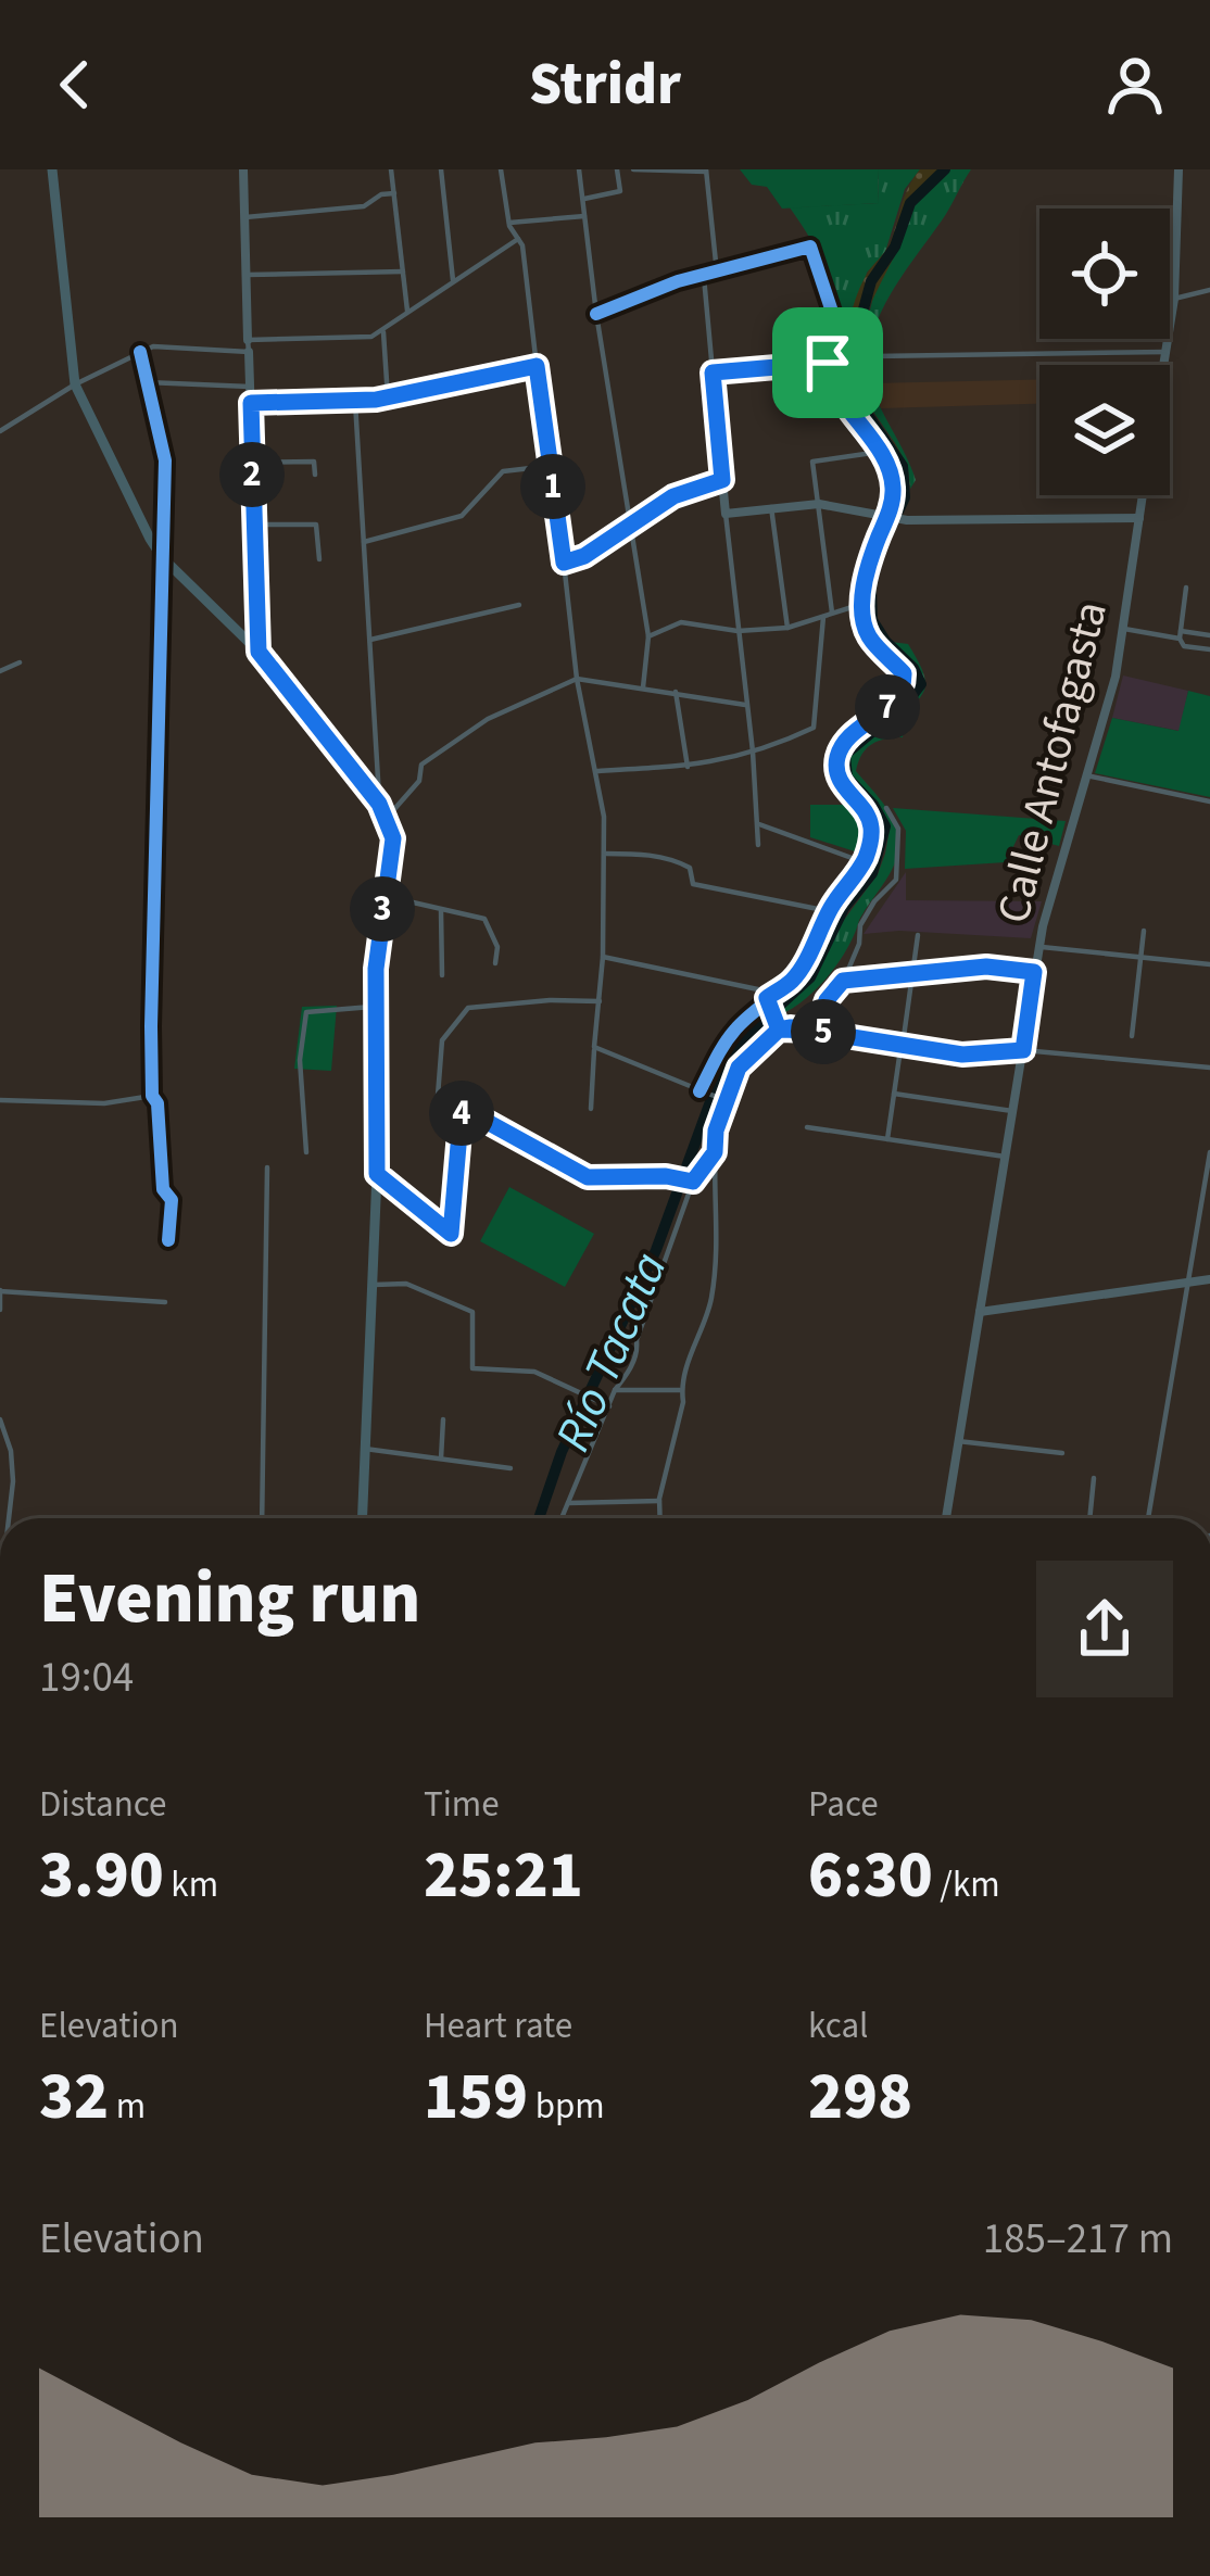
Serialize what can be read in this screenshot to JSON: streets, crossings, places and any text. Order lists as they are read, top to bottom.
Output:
{
  "streets": {
    "street": ["Calle Antofagasta"]
  },
  "water": ["Río Tacata"],
  "page": {
    "header": "Stridr",
    "pins": [
      "2",
      "1",
      "7",
      "3",
      "5",
      "4"
    ],
    "heading": ["Evening run", "19:04"],
    "stats": [
      ["Distance", "3.90 km"],
      ["Time", "25:21"],
      ["Pace", "6:30 /km"],
      ["Elevation", "32 m"],
      ["Heart rate", "159 bpm"],
      ["kcal", "298"]
    ],
    "chart": ["Elevation", "185–217 m"]
  }
}
